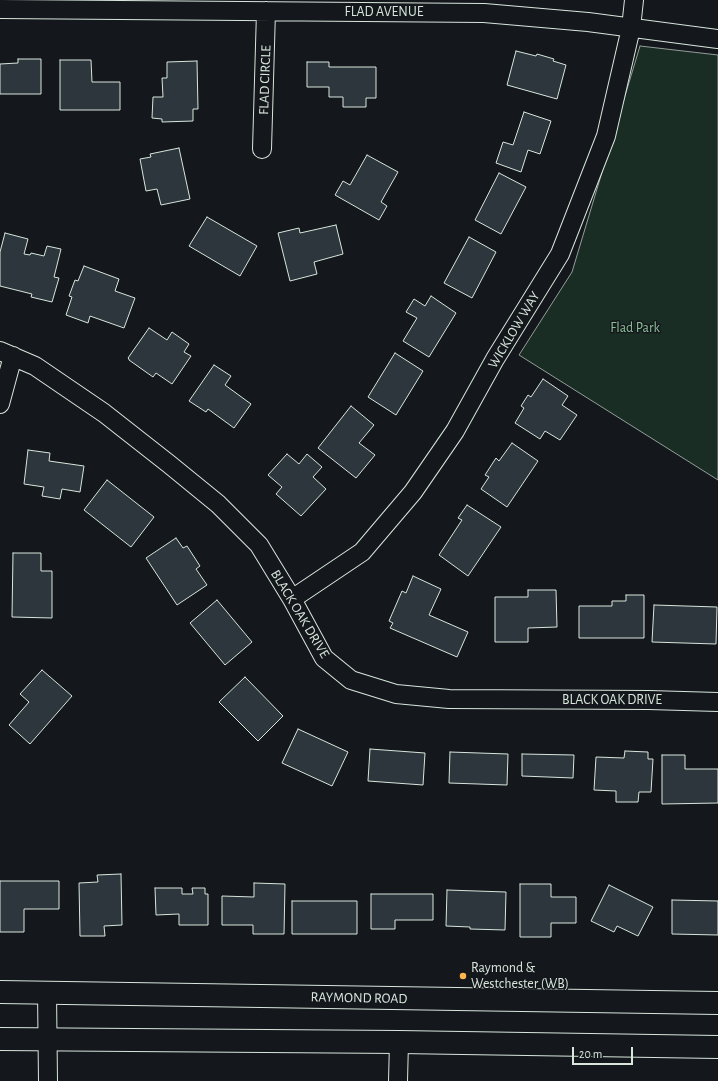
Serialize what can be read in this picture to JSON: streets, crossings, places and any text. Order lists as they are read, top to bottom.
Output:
{
  "streets": {
    "main road": ["RAYMOND ROAD"],
    "street": [
      "FLAD AVENUE",
      "FLAD CIRCLE",
      "WICKLOW WAY",
      "BLACK OAK DRIVE"
    ]
  },
  "crossings": [
    ["FLAD AVENUE", "FLAD CIRCLE"],
    ["FLAD AVENUE", "WICKLOW WAY"],
    ["WICKLOW WAY", "BLACK OAK DRIVE"]
  ],
  "parks": ["Flad Park"],
  "places": ["Raymond & Westchester (WB)"],
  "scale_bar": "20 m"
}
